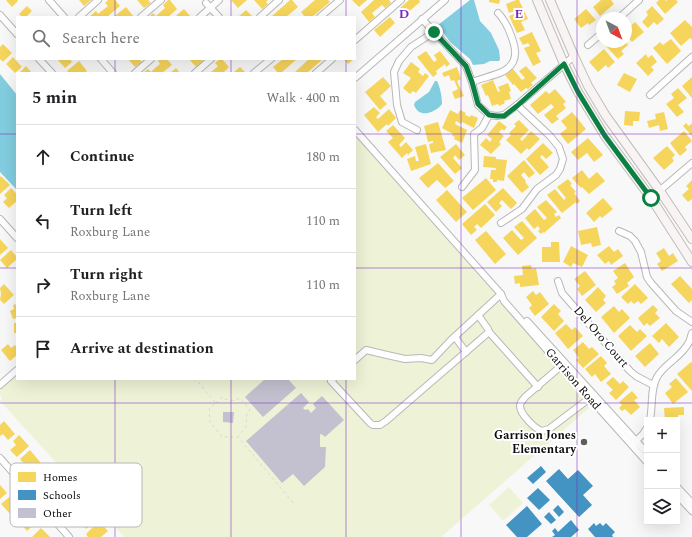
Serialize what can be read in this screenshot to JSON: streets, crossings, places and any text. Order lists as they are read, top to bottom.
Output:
{
  "streets": {
    "street": ["Del Oro Court", "Garrison Road"]
  },
  "places": ["Garrison Jones Elementary"],
  "legend": ["Homes", "Schools", "Other"],
  "north": "bottom right",
  "page": {
    "search": "Search here",
    "heading": ["5 min", "Walk · 400 m"],
    "list": [
      ["Continue", "180 m"],
      ["Turn left", "Roxburg Lane", "110 m"],
      ["Turn right", "Roxburg Lane", "110 m"],
      "Arrive at destination"
    ],
    "map_buttons": ["+", "−"]
  },
  "grid": {
    "columns": ["D", "E"]
  }
}
